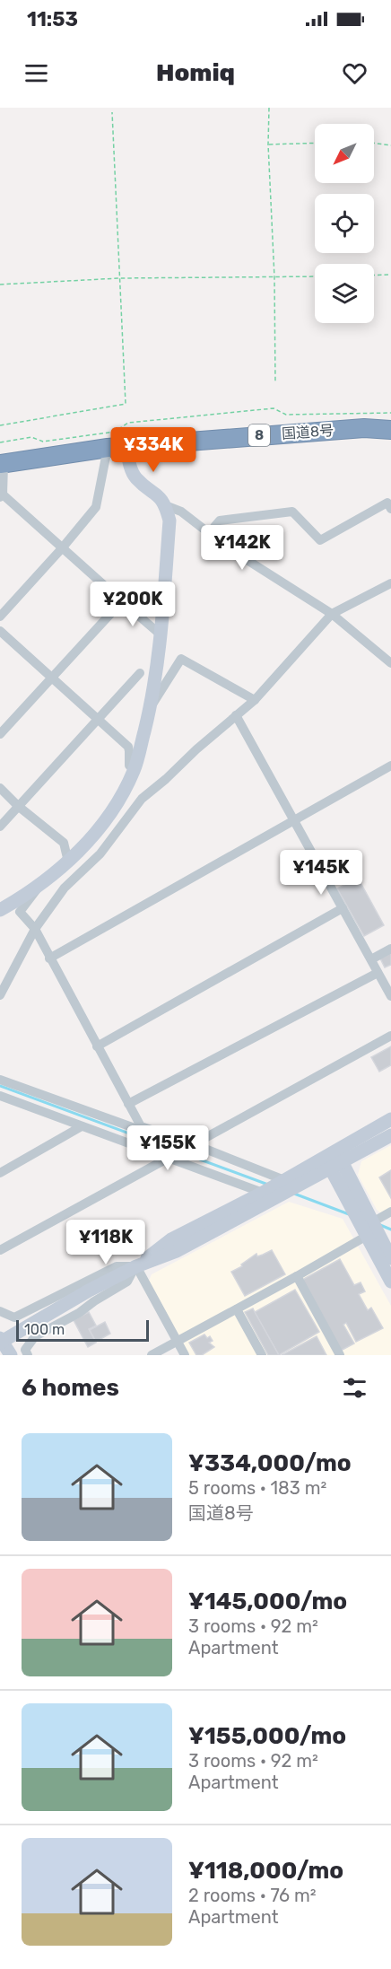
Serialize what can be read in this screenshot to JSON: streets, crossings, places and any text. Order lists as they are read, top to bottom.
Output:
{
  "streets": {
    "highway": ["国道8号", "8"]
  },
  "scale_bar": "100 m",
  "north": "bottom left",
  "page": {
    "status": "11:53",
    "header": "Homiq",
    "price": [
      "¥334K",
      "¥142K",
      "¥200K",
      "¥145K",
      "¥155K",
      "¥118K"
    ],
    "scale": "100 m",
    "heading": "6 homes",
    "list": [
      {
        "name": "¥334,000/mo",
        "note": "5 rooms · 183 m² · 国道8号"
      },
      {
        "name": "¥145,000/mo",
        "note": "3 rooms · 92 m² · Apartment"
      },
      {
        "name": "¥155,000/mo",
        "note": "3 rooms · 92 m² · Apartment"
      },
      {
        "name": "¥118,000/mo",
        "note": "2 rooms · 76 m² · Apartment"
      }
    ]
  }
}
